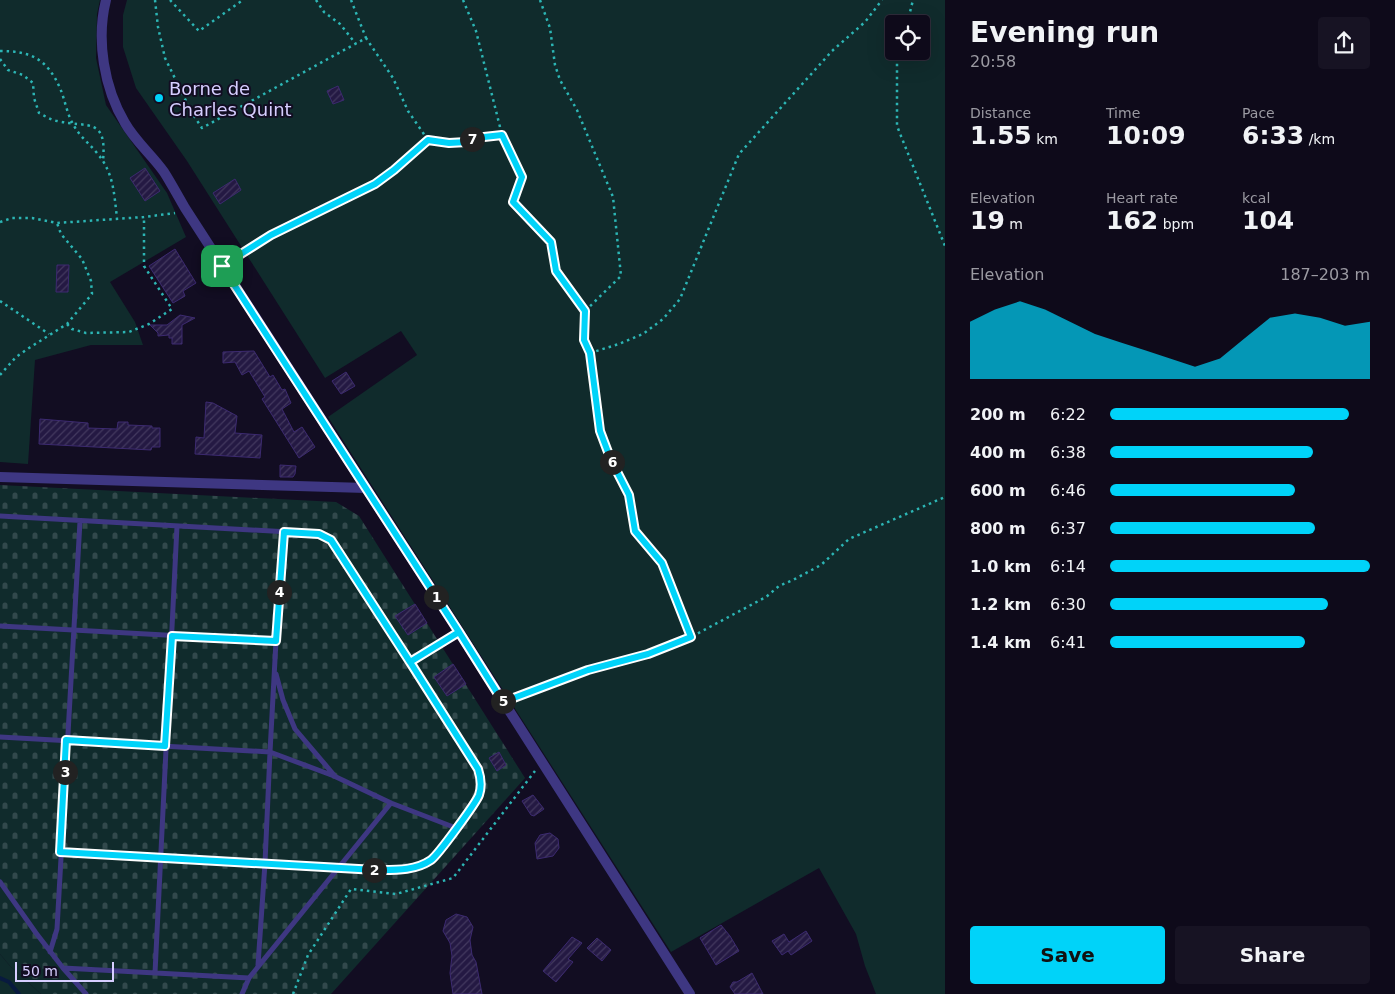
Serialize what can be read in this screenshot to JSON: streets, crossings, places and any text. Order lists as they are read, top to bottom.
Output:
{
  "places": ["Borne de Charles Quint"],
  "scale_bar": "50 m",
  "page": {
    "heading": ["Evening run", "20:58"],
    "stats": [
      ["Distance", "1.55 km"],
      ["Time", "10:09"],
      ["Pace", "6:33 /km"],
      ["Elevation", "19 m"],
      ["Heart rate", "162 bpm"],
      ["kcal", "104"]
    ],
    "pins": [
      "7",
      "6",
      "4",
      "1",
      "5",
      "3",
      "2"
    ],
    "chart": ["Elevation", "187–203 m"],
    "list": [
      {
        "name": "200 m",
        "note": "6:22"
      },
      {
        "name": "400 m",
        "note": "6:38"
      },
      {
        "name": "600 m",
        "note": "6:46"
      },
      {
        "name": "800 m",
        "note": "6:37"
      },
      {
        "name": "1.0 km",
        "note": "6:14"
      },
      {
        "name": "1.2 km",
        "note": "6:30"
      },
      {
        "name": "1.4 km",
        "note": "6:41"
      }
    ],
    "buttons": ["Save", "Share"],
    "scale": "50 m"
  }
}
